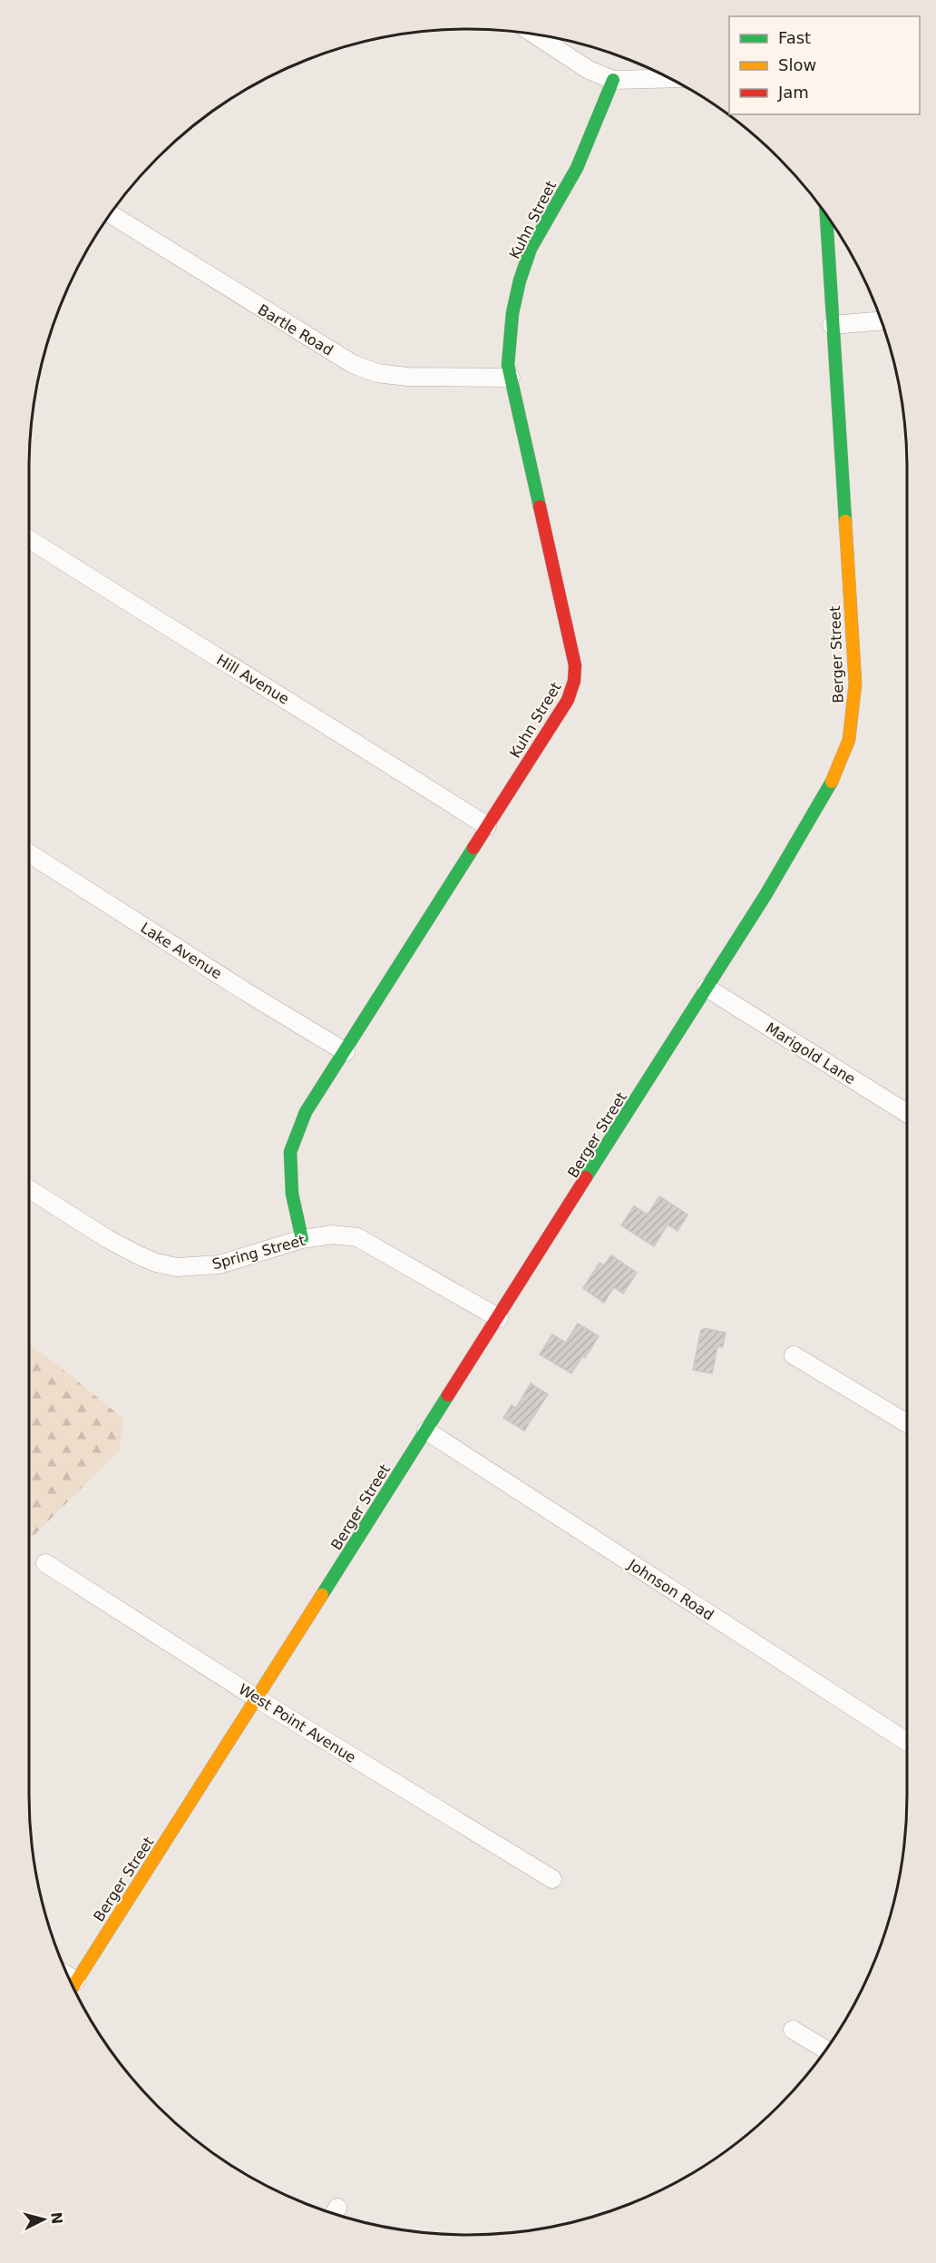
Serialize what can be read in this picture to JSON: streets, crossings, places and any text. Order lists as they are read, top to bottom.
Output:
{
  "streets": {
    "street": [
      "Kuhn Street",
      "Bartle Road",
      "Berger Street",
      "Hill Avenue",
      "Lake Avenue",
      "Marigold Lane",
      "Spring Street",
      "Johnson Road",
      "West Point Avenue"
    ]
  },
  "crossings": [
    ["Kuhn Street", "Bartle Road"],
    ["Kuhn Street", "Hill Avenue"],
    ["Kuhn Street", "Lake Avenue"],
    ["Kuhn Street", "Spring Street"],
    ["Berger Street", "Marigold Lane"],
    ["Berger Street", "Spring Street"],
    ["Berger Street", "Johnson Road"],
    ["Berger Street", "West Point Avenue"]
  ],
  "legend": ["Fast", "Slow", "Jam"],
  "north": "right"
}
